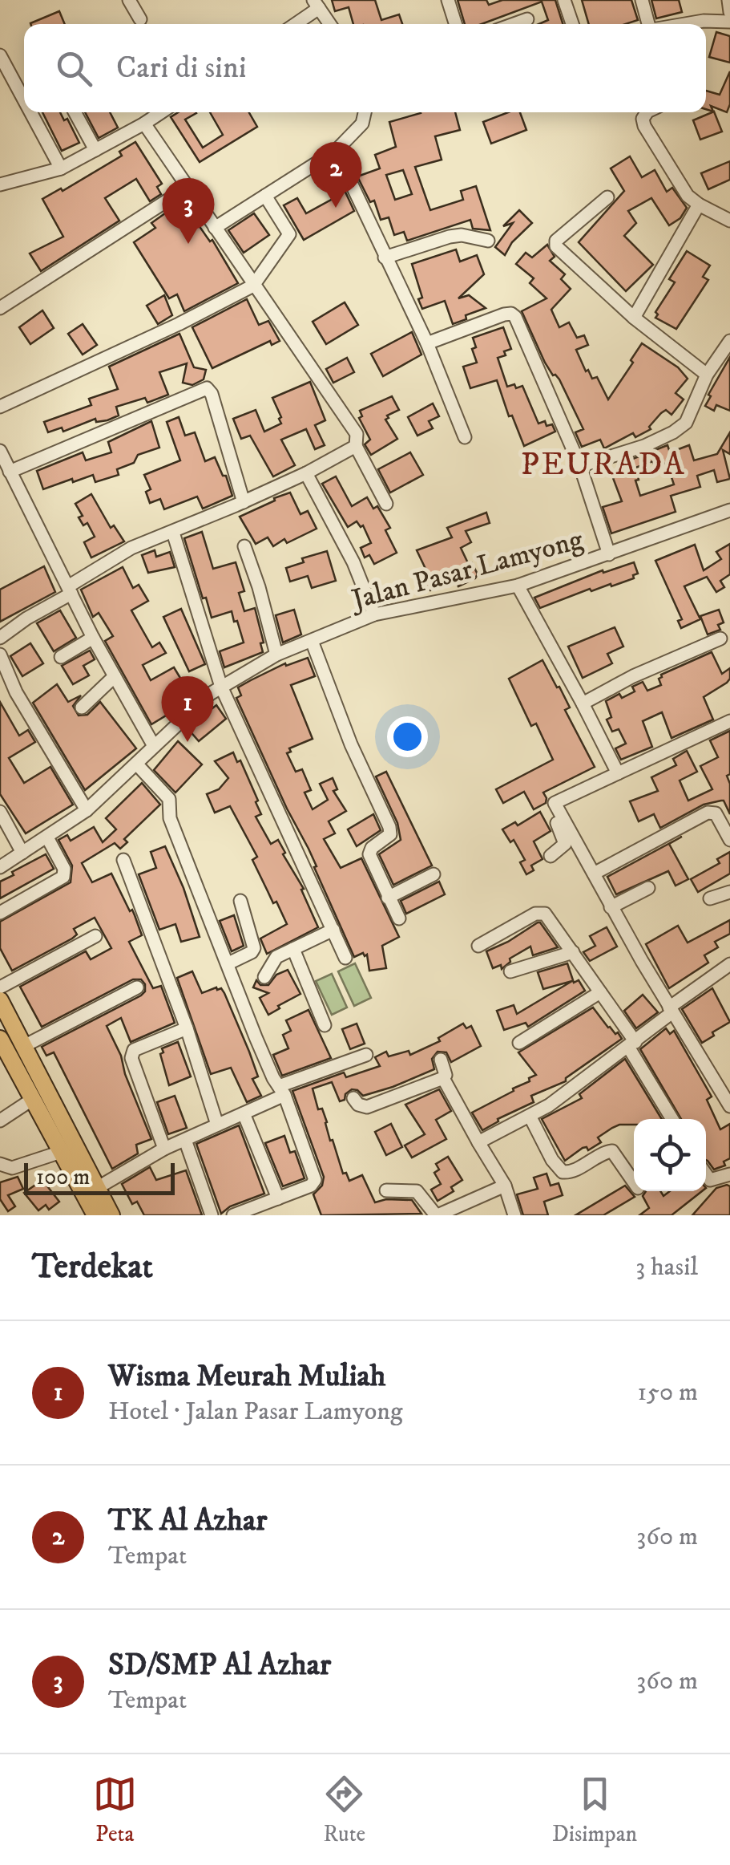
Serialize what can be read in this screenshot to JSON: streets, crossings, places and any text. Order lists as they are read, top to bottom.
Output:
{
  "streets": {
    "street": ["Jalan Pasar Lamyong"]
  },
  "districts": ["PEURADA"],
  "scale_bar": "100 m",
  "page": {
    "search": "Cari di sini",
    "pins": ["2", "3", "1"],
    "scale": "100 m",
    "heading": ["Terdekat", "3 hasil"],
    "list": [
      {
        "mark": "1",
        "name": "Wisma Meurah Muliah",
        "note": "Hotel · Jalan Pasar Lamyong",
        "value": "150 m"
      },
      {
        "mark": "2",
        "name": "TK Al Azhar",
        "note": "Tempat",
        "value": "360 m"
      },
      {
        "mark": "3",
        "name": "SD/SMP Al Azhar",
        "note": "Tempat",
        "value": "360 m"
      }
    ],
    "nav": ["Peta", "Rute", "Disimpan"]
  }
}
